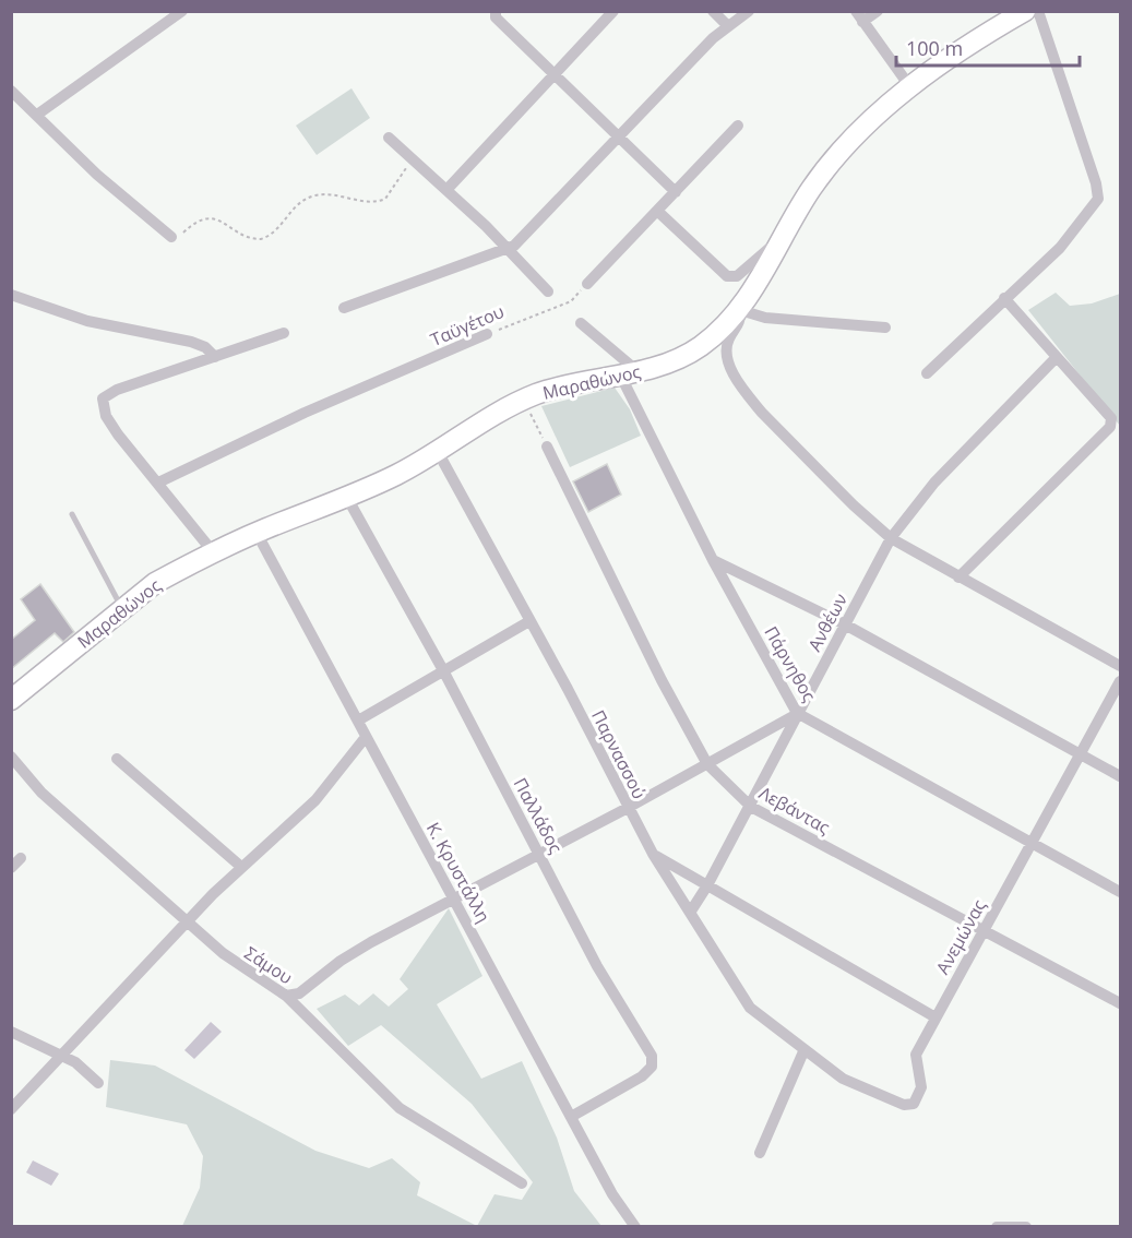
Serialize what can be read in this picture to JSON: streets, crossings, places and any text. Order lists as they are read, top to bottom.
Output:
{
  "streets": {
    "main road": ["Μαραθώνος"],
    "street": [
      "Ταϋγέτου",
      "Ανθέων",
      "Πάρνηθος",
      "Παρνασσού",
      "Λεβάντας",
      "Παλλάδος",
      "Κ. Κρυστάλλη",
      "Ανεμώνας",
      "Σάμου"
    ]
  },
  "crossings": [
    ["Μαραθώνος", "Πάρνηθος"],
    ["Μαραθώνος", "Παρνασσού"],
    ["Μαραθώνος", "Παλλάδος"],
    ["Μαραθώνος", "Κ. Κρυστάλλη"],
    ["Ανθέων", "Πάρνηθος"],
    ["Ανθέων", "Παρνασσού"],
    ["Ανθέων", "Λεβάντας"],
    ["Πάρνηθος", "Ανεμώνας"],
    ["Παρνασσού", "Ανεμώνας"],
    ["Λεβάντας", "Ανεμώνας"],
    ["Παλλάδος", "Κ. Κρυστάλλη"]
  ],
  "scale_bar": "100 m"
}
